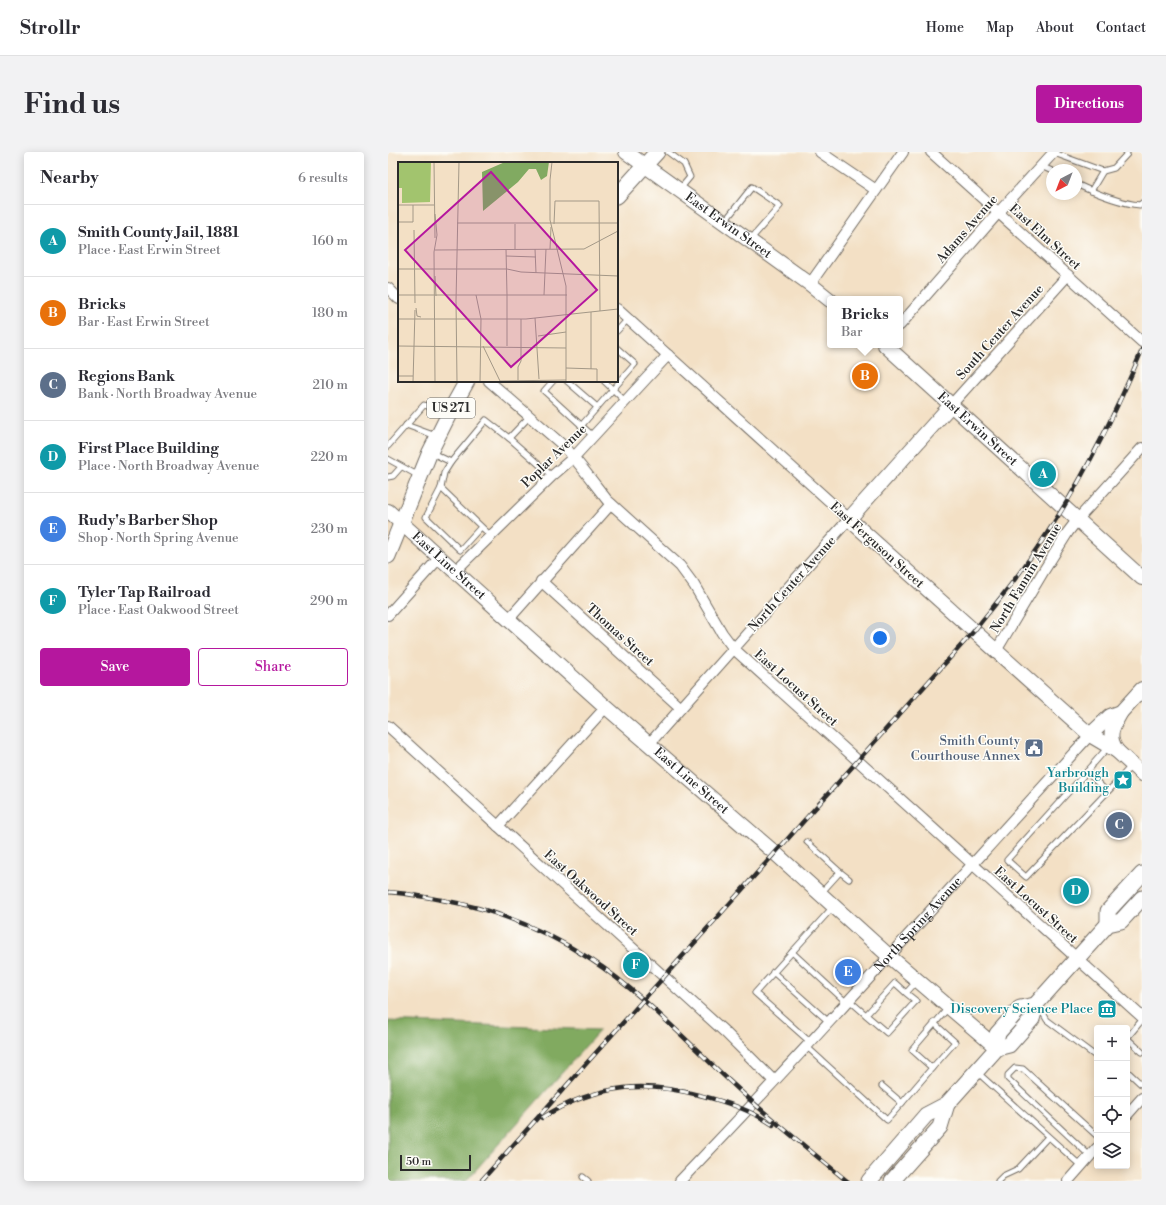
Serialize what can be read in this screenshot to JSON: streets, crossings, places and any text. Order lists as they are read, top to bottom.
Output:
{
  "streets": {
    "main road": [
      "East Erwin Street",
      "US 271",
      "East Ferguson Street",
      "East Line Street",
      "North Center Avenue",
      "North Spring Avenue"
    ],
    "street": [
      "Adams Avenue",
      "East Elm Street",
      "South Center Avenue",
      "Poplar Avenue",
      "North Fannin Avenue",
      "Thomas Street",
      "East Locust Street",
      "East Oakwood Street"
    ]
  },
  "crossings": [
    ["East Erwin Street", "South Center Avenue"],
    ["East Erwin Street", "North Fannin Avenue"],
    ["East Erwin Street", "North Center Avenue"],
    ["Adams Avenue", "East Elm Street"],
    ["East Elm Street", "South Center Avenue"],
    ["South Center Avenue", "North Center Avenue"],
    ["US 271", "East Line Street"],
    ["Poplar Avenue", "East Ferguson Street"],
    ["Poplar Avenue", "East Line Street"],
    ["Poplar Avenue", "East Locust Street"],
    ["East Ferguson Street", "North Fannin Avenue"],
    ["East Ferguson Street", "North Center Avenue"],
    ["East Ferguson Street", "North Spring Avenue"],
    ["East Line Street", "North Center Avenue"],
    ["East Line Street", "North Spring Avenue"],
    ["North Center Avenue", "Thomas Street"],
    ["North Center Avenue", "East Locust Street"],
    ["East Locust Street", "North Spring Avenue"],
    ["East Oakwood Street", "North Spring Avenue"]
  ],
  "places": {
    "public building": ["Smith County Courthouse Annex"],
    "place": ["Yarbrough Building"],
    "museum": ["Discovery Science Place"]
  },
  "scale_bar": "50 m",
  "north": "bottom left",
  "page": {
    "header": "Strollr",
    "nav": [
      "Home",
      "Map",
      "About",
      "Contact"
    ],
    "buttons": [
      "Directions",
      ["Save", "Share"]
    ],
    "title": "Find us",
    "heading": ["Nearby", "6 results"],
    "list": [
      {
        "mark": "A",
        "name": "Smith County Jail, 1881",
        "note": "Place · East Erwin Street",
        "value": "160 m"
      },
      {
        "mark": "B",
        "name": "Bricks",
        "note": "Bar · East Erwin Street",
        "value": "180 m"
      },
      {
        "mark": "C",
        "name": "Regions Bank",
        "note": "Bank · North Broadway Avenue",
        "value": "210 m"
      },
      {
        "mark": "D",
        "name": "First Place Building",
        "note": "Place · North Broadway Avenue",
        "value": "220 m"
      },
      {
        "mark": "E",
        "name": "Rudy's Barber Shop",
        "note": "Shop · North Spring Avenue",
        "value": "230 m"
      },
      {
        "mark": "F",
        "name": "Tyler Tap Railroad",
        "note": "Place · East Oakwood Street",
        "value": "290 m"
      }
    ],
    "popup": ["Bricks", "Bar"],
    "pins": [
      "B",
      "A",
      "C",
      "D",
      "F",
      "E"
    ],
    "map_buttons": ["+", "−"],
    "scale": "50 m"
  }
}
